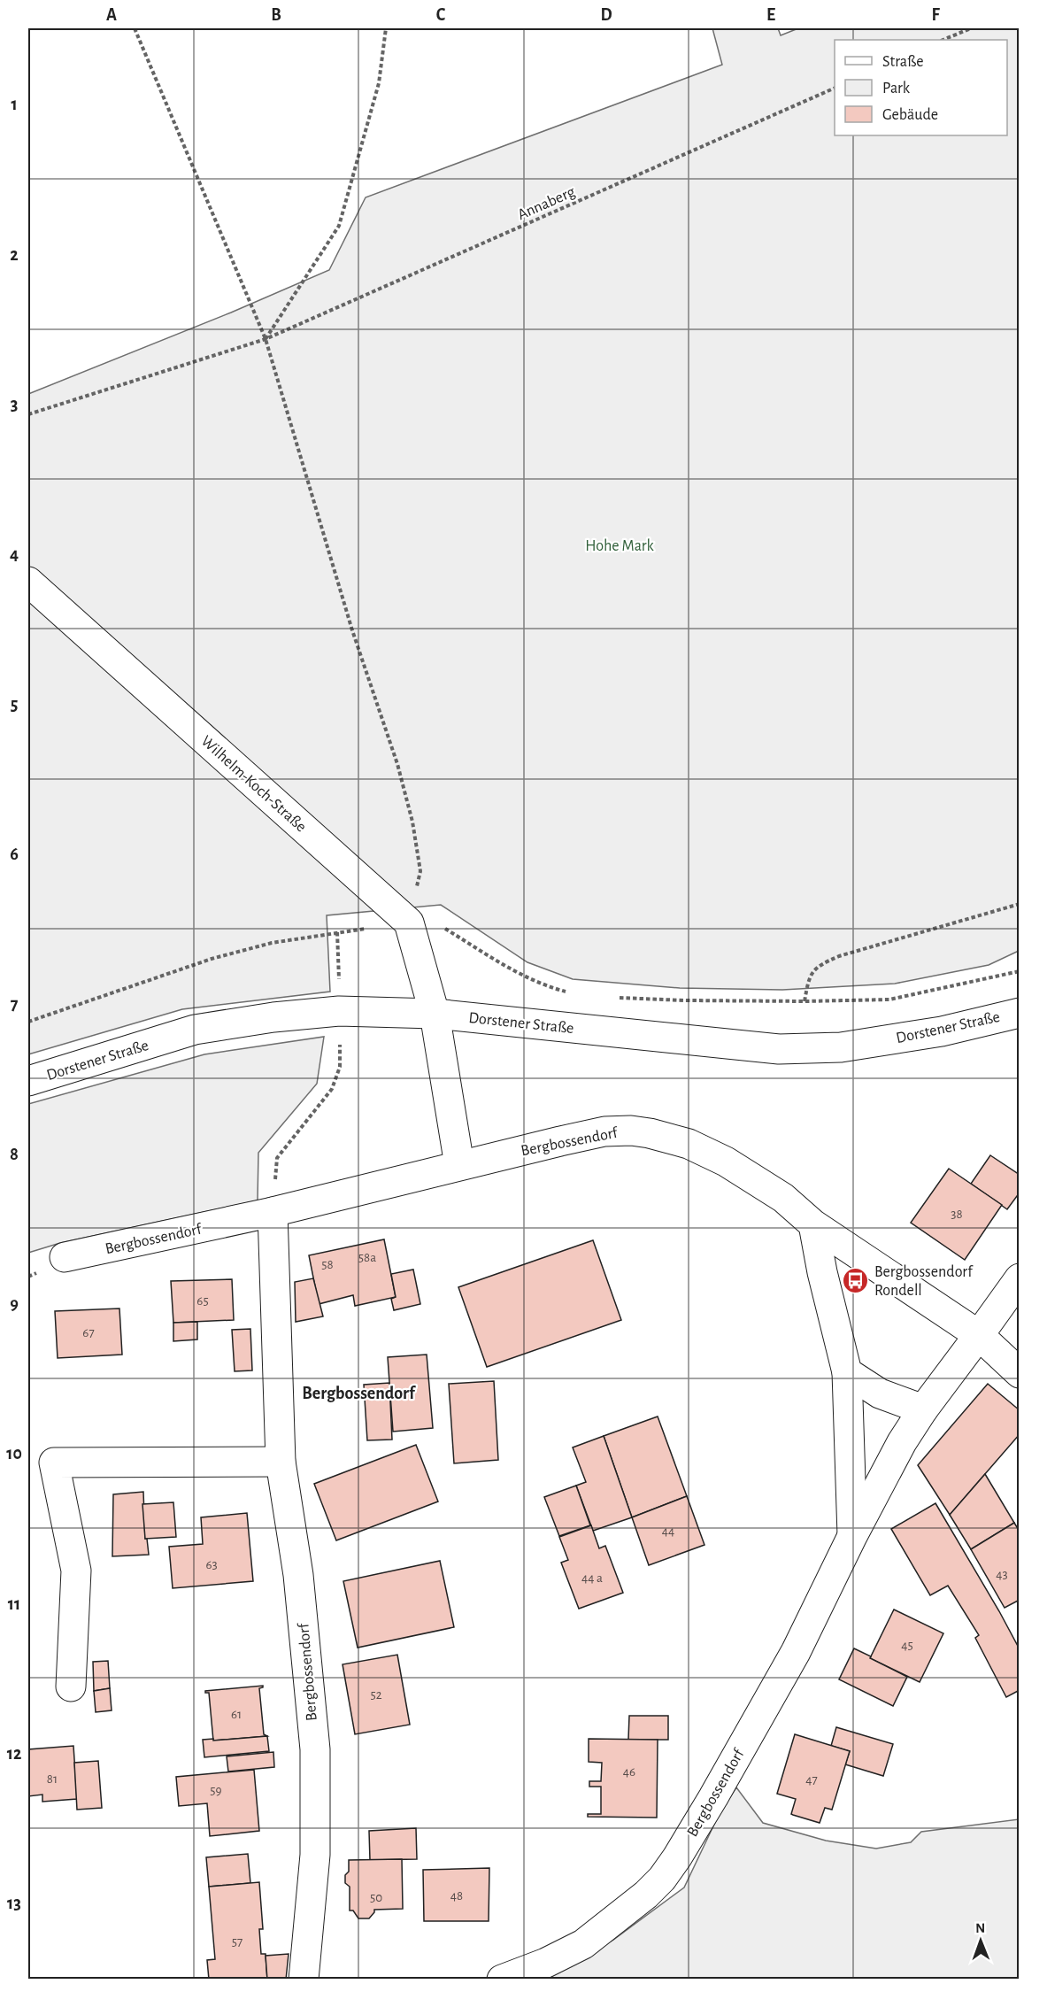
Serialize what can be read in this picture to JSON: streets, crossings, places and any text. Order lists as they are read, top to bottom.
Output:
{
  "streets": {
    "street": ["Wilhelm-Koch-Straße", "Dorstener Straße", "Bergbossendorf"],
    "path": ["Annaberg"]
  },
  "districts": ["Bergbossendorf"],
  "parks": ["Hohe Mark"],
  "places": {
    "bus stop": ["Bergbossendorf Rondell"]
  },
  "house_numbers": [
    "38",
    "58a",
    "58",
    "65",
    "67",
    "44",
    "63",
    "43",
    "44 a",
    "45",
    "52",
    "61",
    "46",
    "81",
    "47",
    "59",
    "48",
    "50",
    "57"
  ],
  "legend": ["Straße", "Park", "Gebäude"],
  "north": "top",
  "grid": {
    "columns": [
      "A",
      "B",
      "C",
      "D",
      "E",
      "F"
    ],
    "rows": [
      "1",
      "2",
      "3",
      "4",
      "5",
      "6",
      "7",
      "8",
      "9",
      "10",
      "11",
      "12",
      "13"
    ]
  }
}
